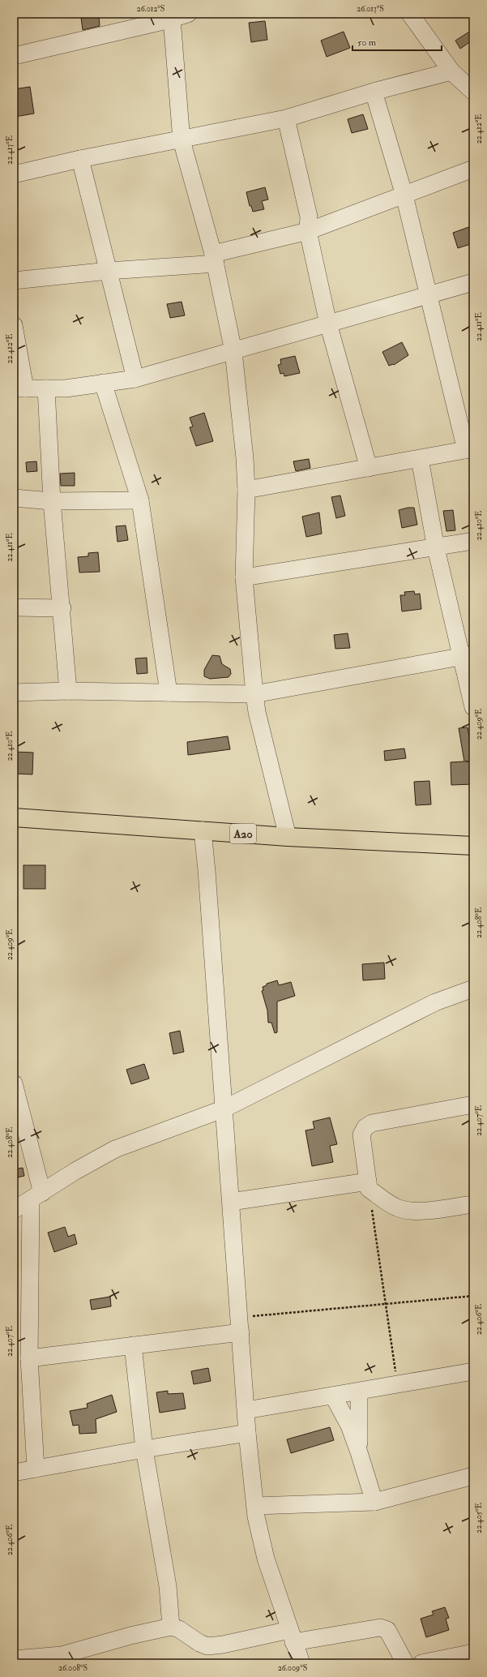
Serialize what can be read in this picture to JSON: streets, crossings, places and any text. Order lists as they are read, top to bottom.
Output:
{
  "streets": {
    "main road": ["A20"]
  },
  "scale_bar": "50 m",
  "coordinates": [
    "26.012°S",
    "26.013°S",
    "22.412°E",
    "22.413°E",
    "22.411°E",
    "22.410°E",
    "22.409°E",
    "22.408°E",
    "22.407°E",
    "22.406°E",
    "22.405°E",
    "26.008°S",
    "26.009°S"
  ]
}
